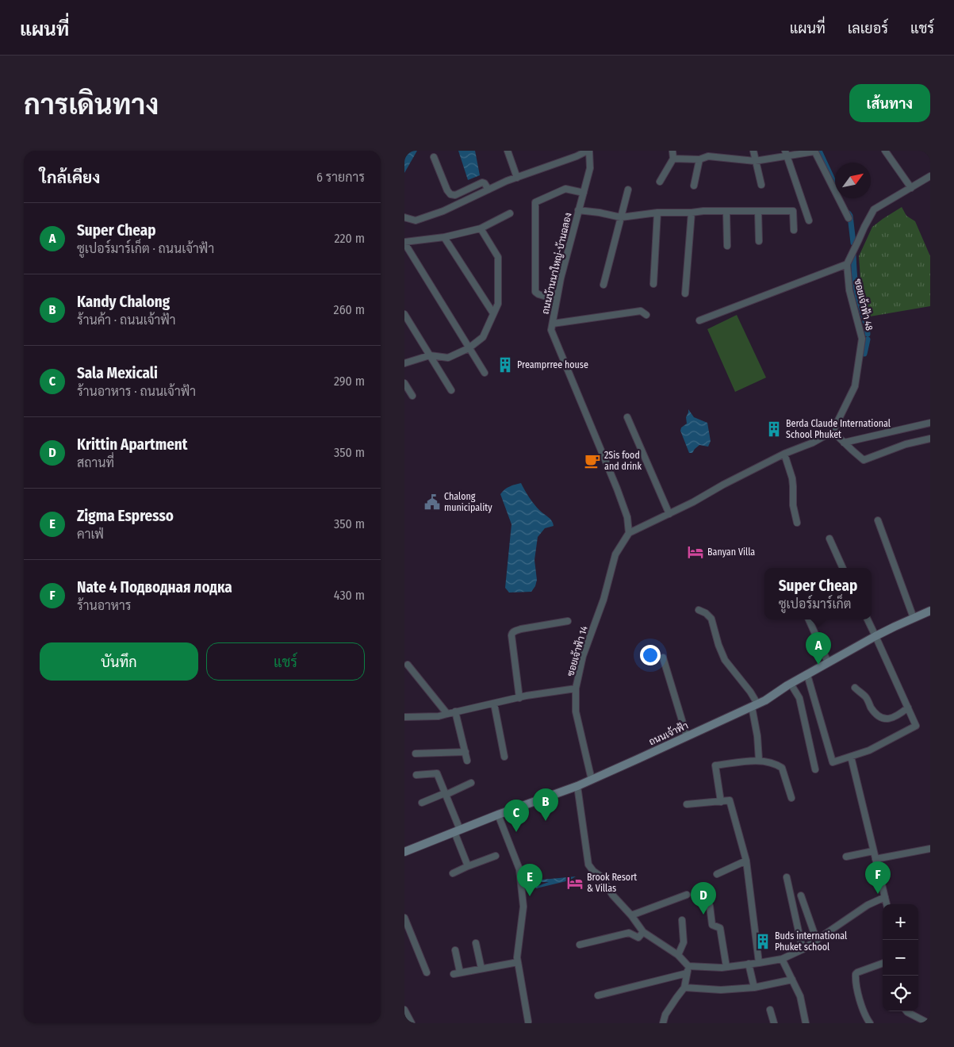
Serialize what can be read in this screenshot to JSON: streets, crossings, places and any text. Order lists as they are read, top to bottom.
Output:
{
  "streets": {
    "main road": ["ถนนเจ้าฟ้า"],
    "street": ["ถนนบ้านนาใหญ่-บ้านฉลอง", "ซอยเจ้าฟ้า 48", "ซอยเจ้าฟ้า 14"]
  },
  "crossings": [
    ["ถนนบ้านนาใหญ่-บ้านฉลอง", "ซอยเจ้าฟ้า 14"],
    ["ซอยเจ้าฟ้า 14", "ถนนเจ้าฟ้า"]
  ],
  "places": {
    "building": ["Preamprree house", "Berda Claude International School Phuket", "Buds international Phuket school"],
    "cafe": ["2Sis food and drink"],
    "public building": ["Chalong municipality"],
    "hotel": ["Banyan Villa", "Brook Resort & Villas"]
  },
  "north": "top right",
  "page": {
    "header": "แผนที่",
    "nav": ["แผนที่", "เลเยอร์", "แชร์"],
    "buttons": [
      "เส้นทาง",
      ["บันทึก", "แชร์"]
    ],
    "title": "การเดินทาง",
    "heading": ["ใกล้เคียง", "6 รายการ"],
    "list": [
      {
        "mark": "A",
        "name": "Super Cheap",
        "note": "ซูเปอร์มาร์เก็ต · ถนนเจ้าฟ้า",
        "value": "220 m"
      },
      {
        "mark": "B",
        "name": "Kandy Chalong",
        "note": "ร้านค้า · ถนนเจ้าฟ้า",
        "value": "260 m"
      },
      {
        "mark": "C",
        "name": "Sala Mexicali",
        "note": "ร้านอาหาร · ถนนเจ้าฟ้า",
        "value": "290 m"
      },
      {
        "mark": "D",
        "name": "Krittin Apartment",
        "note": "สถานที่",
        "value": "350 m"
      },
      {
        "mark": "E",
        "name": "Zigma Espresso",
        "note": "คาเฟ่",
        "value": "350 m"
      },
      {
        "mark": "F",
        "name": "Nate 4 Подводная лодка",
        "note": "ร้านอาหาร",
        "value": "430 m"
      }
    ],
    "popup": ["Super Cheap", "ซูเปอร์มาร์เก็ต"],
    "pins": [
      "A",
      "B",
      "C",
      "F",
      "E",
      "D"
    ],
    "map_buttons": ["+", "−"]
  }
}
